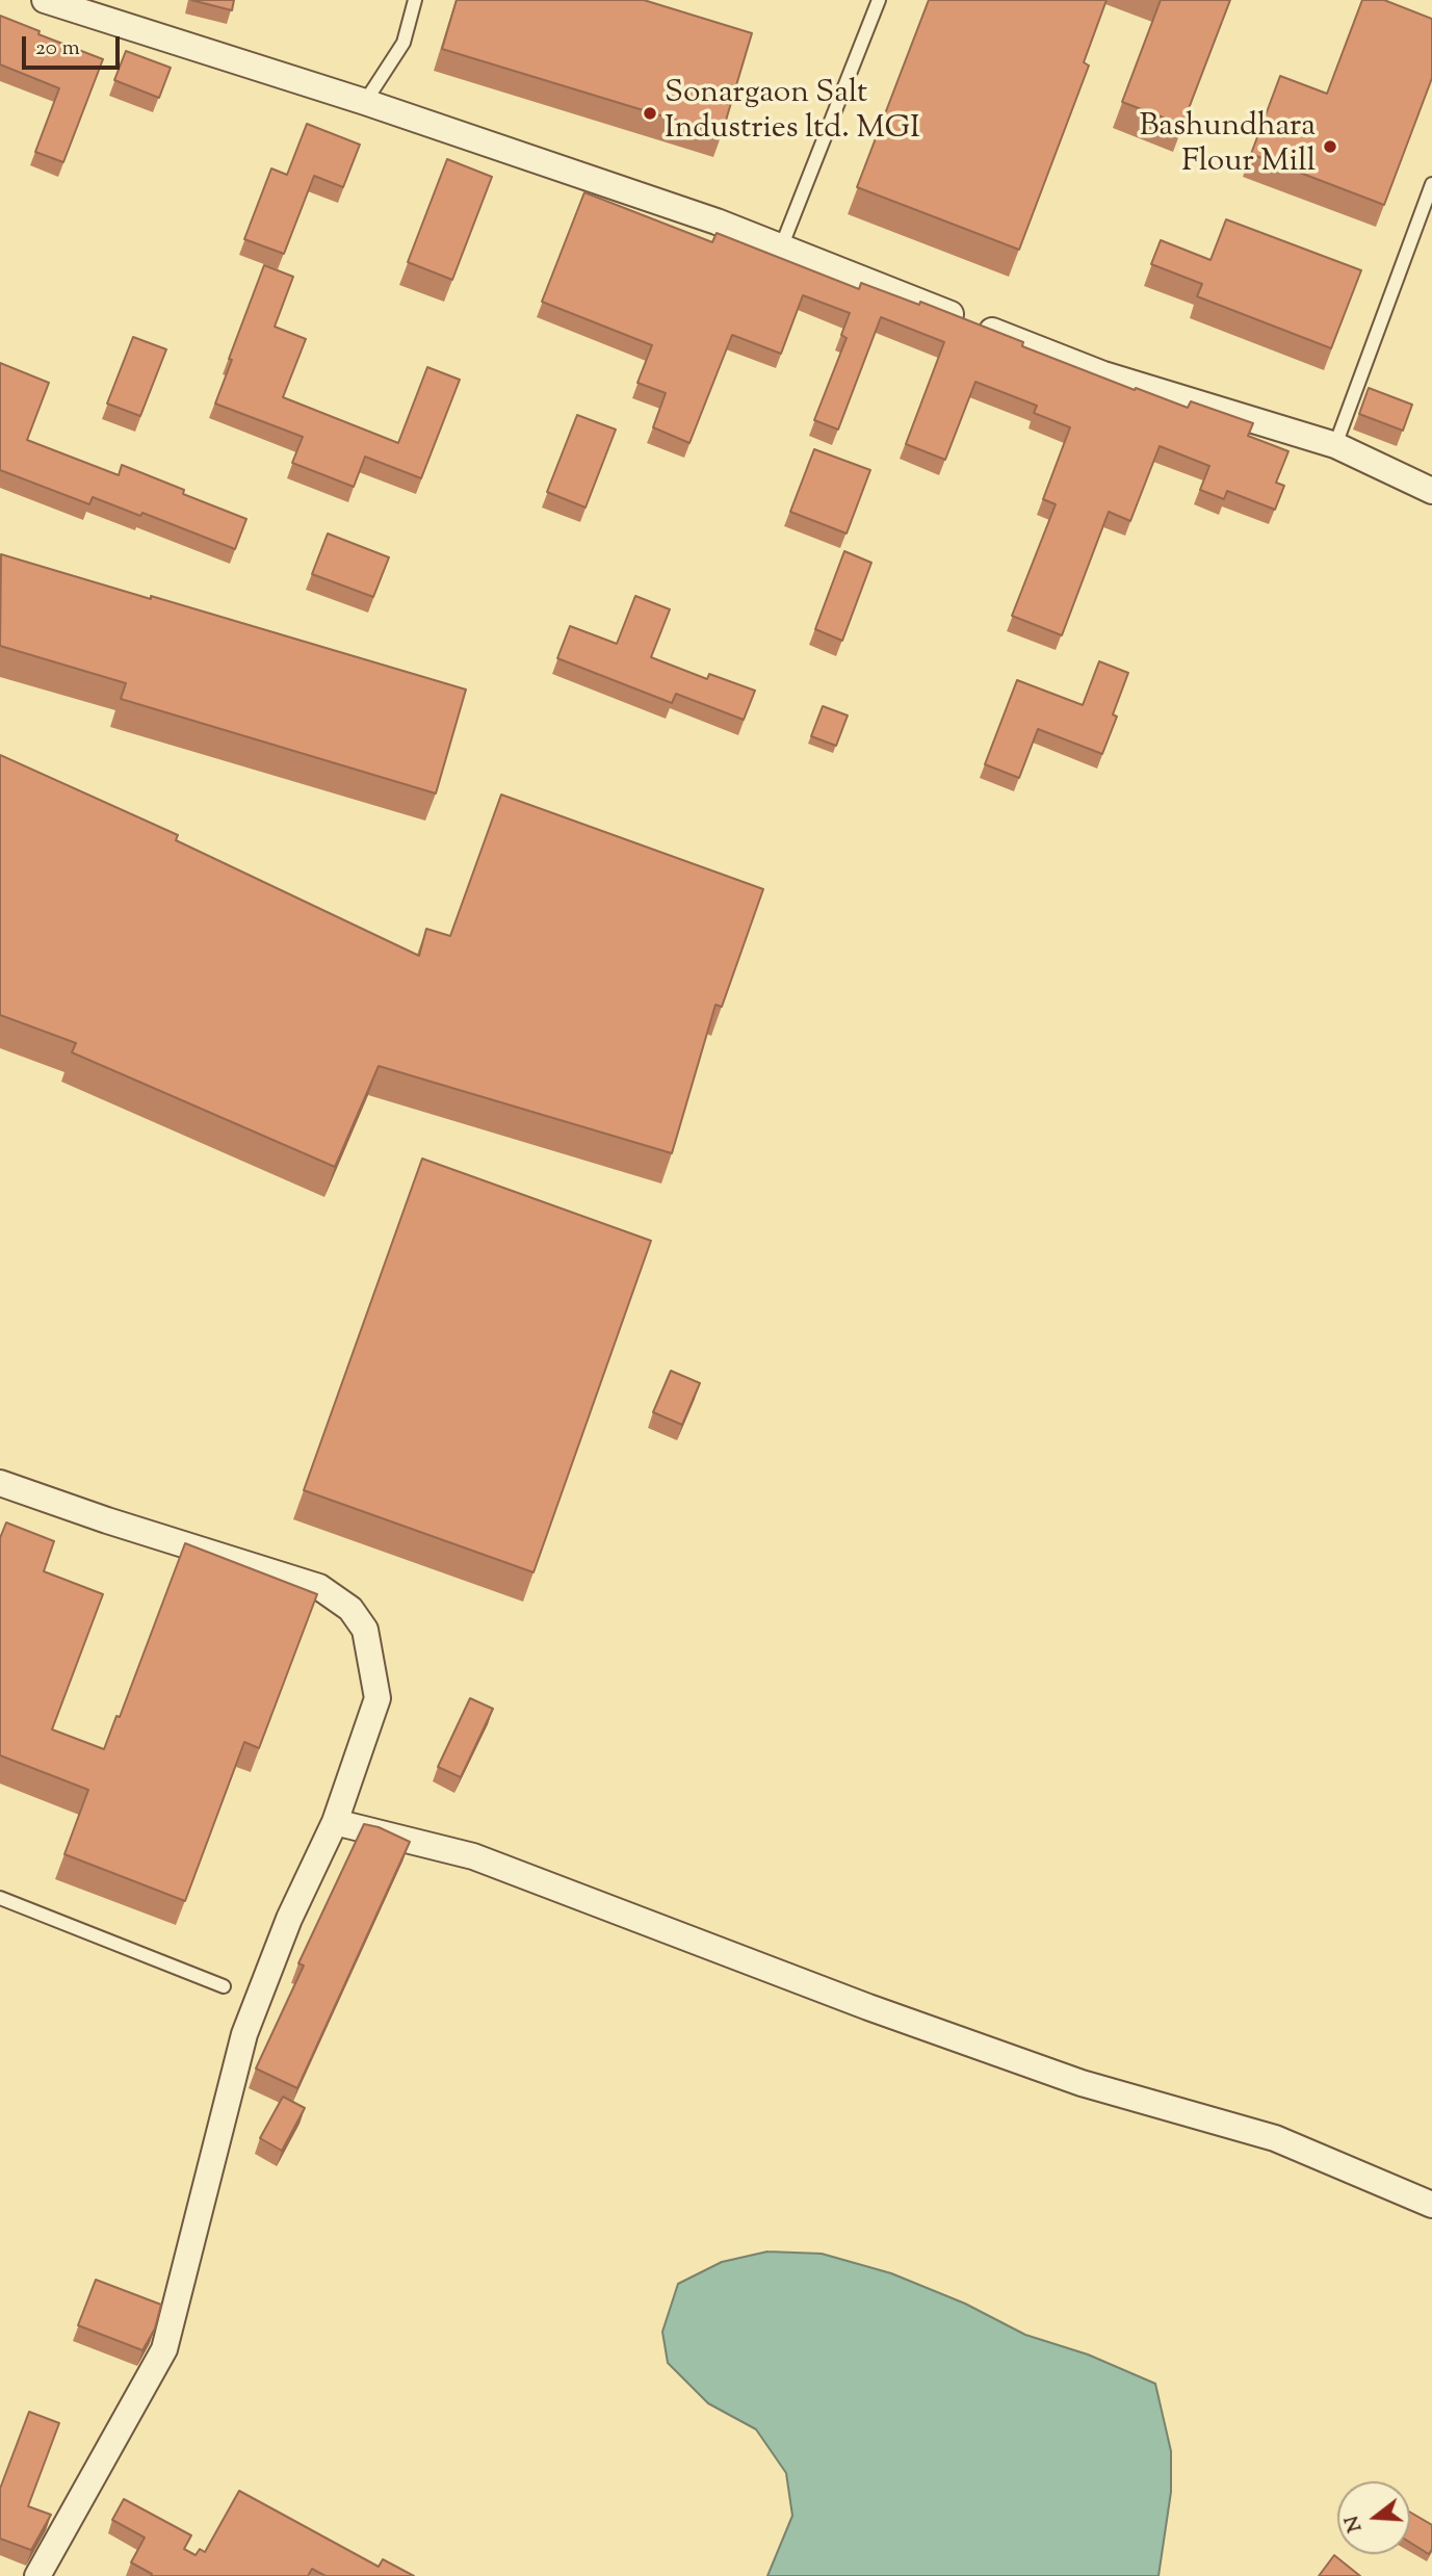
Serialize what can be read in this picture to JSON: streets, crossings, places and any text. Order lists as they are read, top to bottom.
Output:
{
  "places": ["Sonargaon Salt Industries ltd. MGI", "Bashundhara Flour Mill"],
  "scale_bar": "20 m",
  "north": "left"
}
